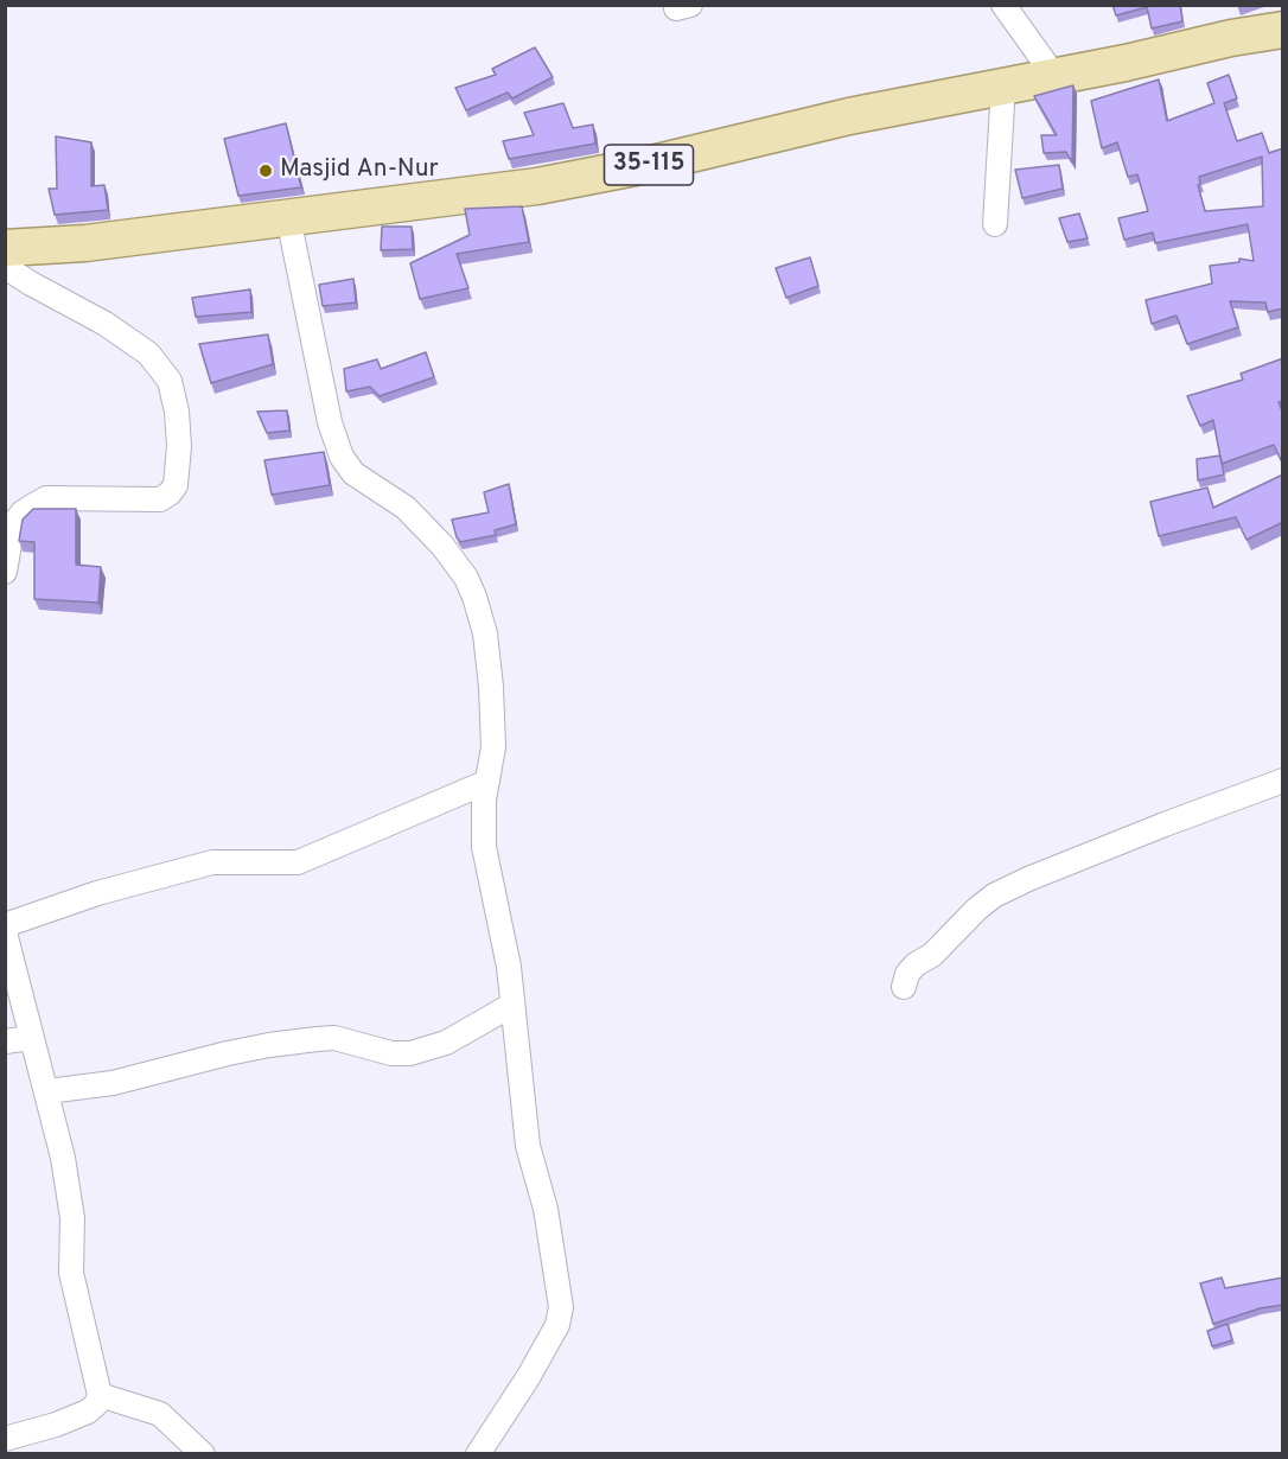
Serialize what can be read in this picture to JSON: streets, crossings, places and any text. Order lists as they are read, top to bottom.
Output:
{
  "streets": {
    "main road": ["35-115"]
  },
  "places": ["Masjid An-Nur"]
}
